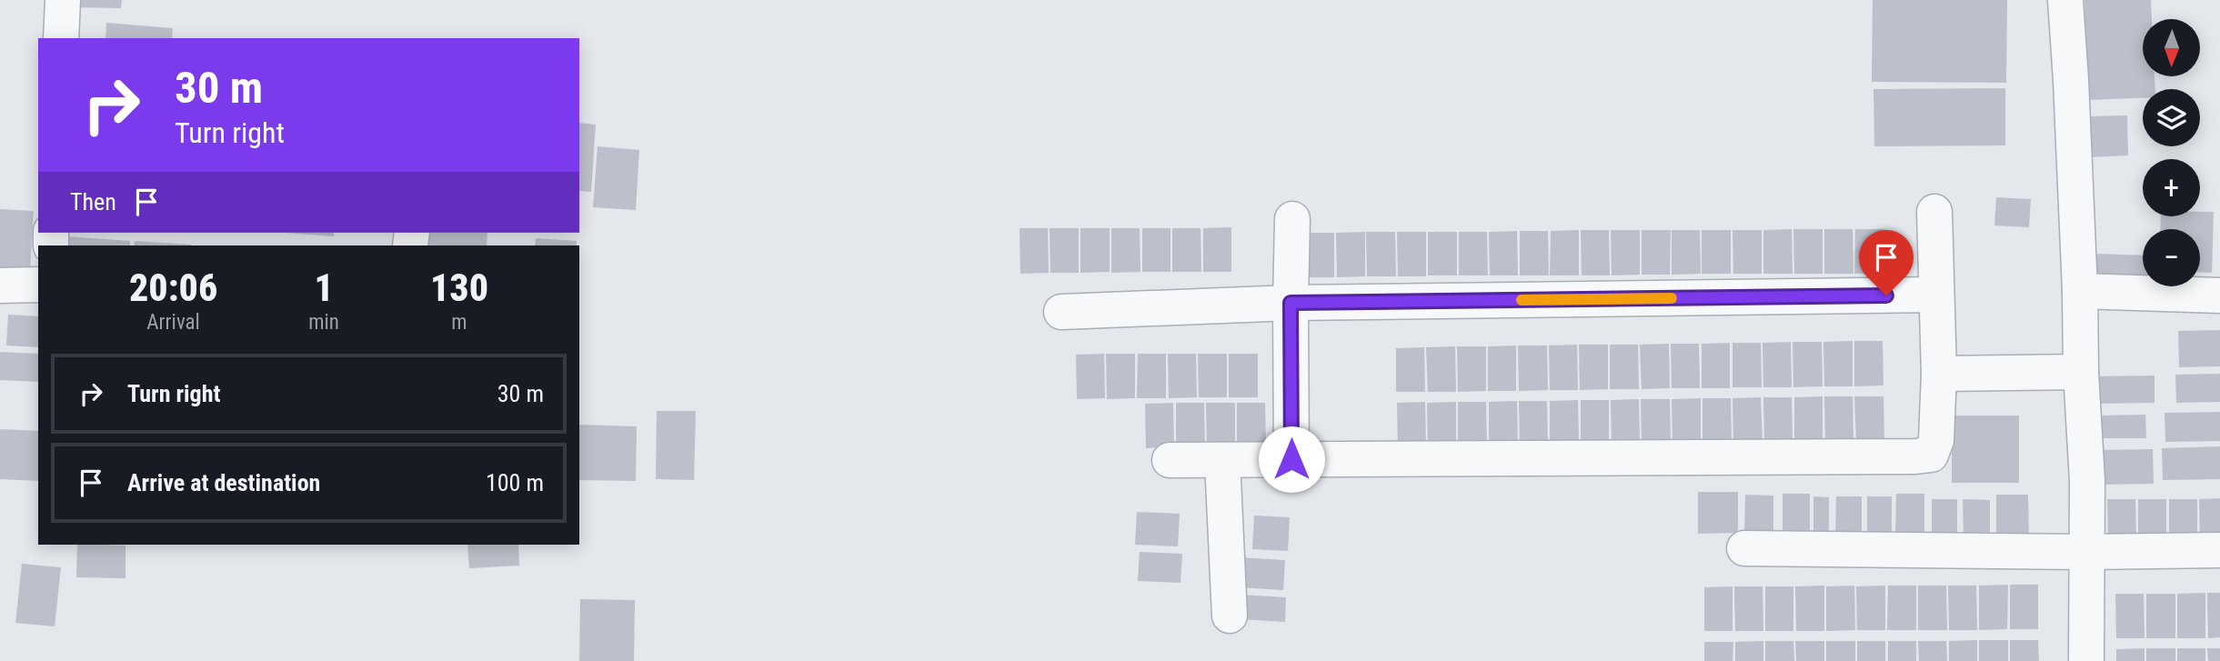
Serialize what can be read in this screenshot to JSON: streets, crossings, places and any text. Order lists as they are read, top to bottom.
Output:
{
  "north": "bottom",
  "page": {
    "map_buttons": ["+", "−"],
    "turn": ["30 m", "Turn right"],
    "then": "Then",
    "eta": [
      "20:06",
      "Arrival",
      "1",
      "min",
      "130",
      "m"
    ],
    "list": [
      {
        "name": "Turn right",
        "value": "30 m"
      },
      {
        "name": "Arrive at destination",
        "value": "100 m"
      }
    ]
  }
}
